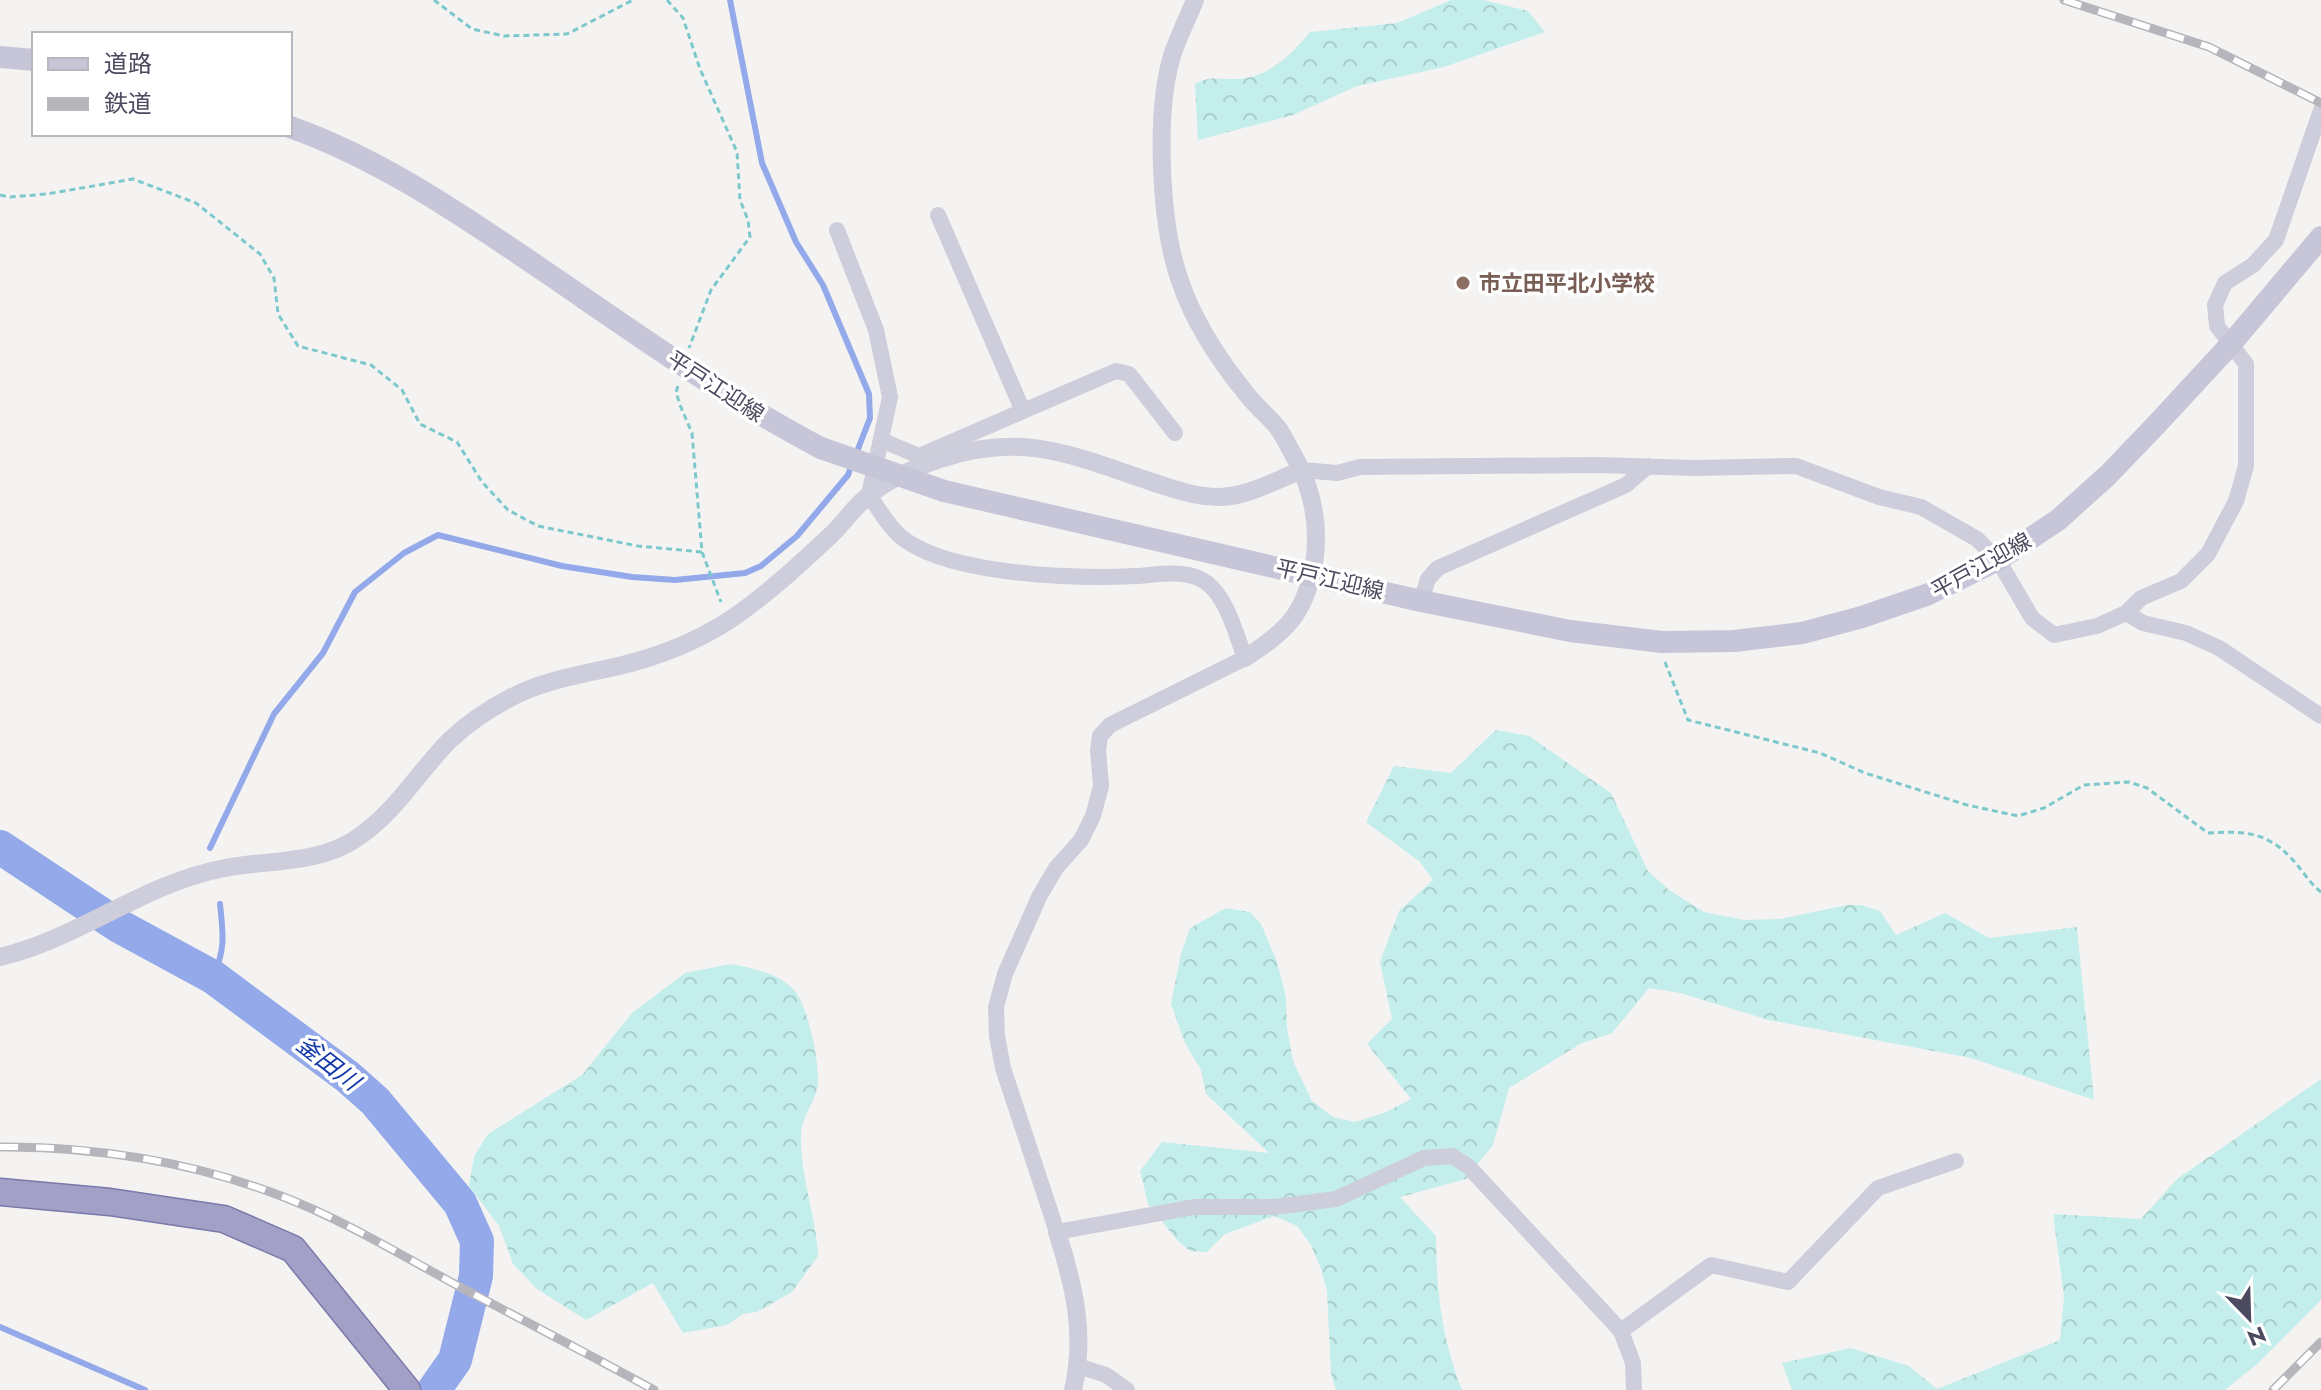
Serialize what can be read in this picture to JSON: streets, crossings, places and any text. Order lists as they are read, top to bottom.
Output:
{
  "streets": {
    "main road": ["平戸江迎線"]
  },
  "water": ["釜田川"],
  "places": ["市立田平北小学校"],
  "legend": ["道路", "鉄道"],
  "north": "bottom right"
}
